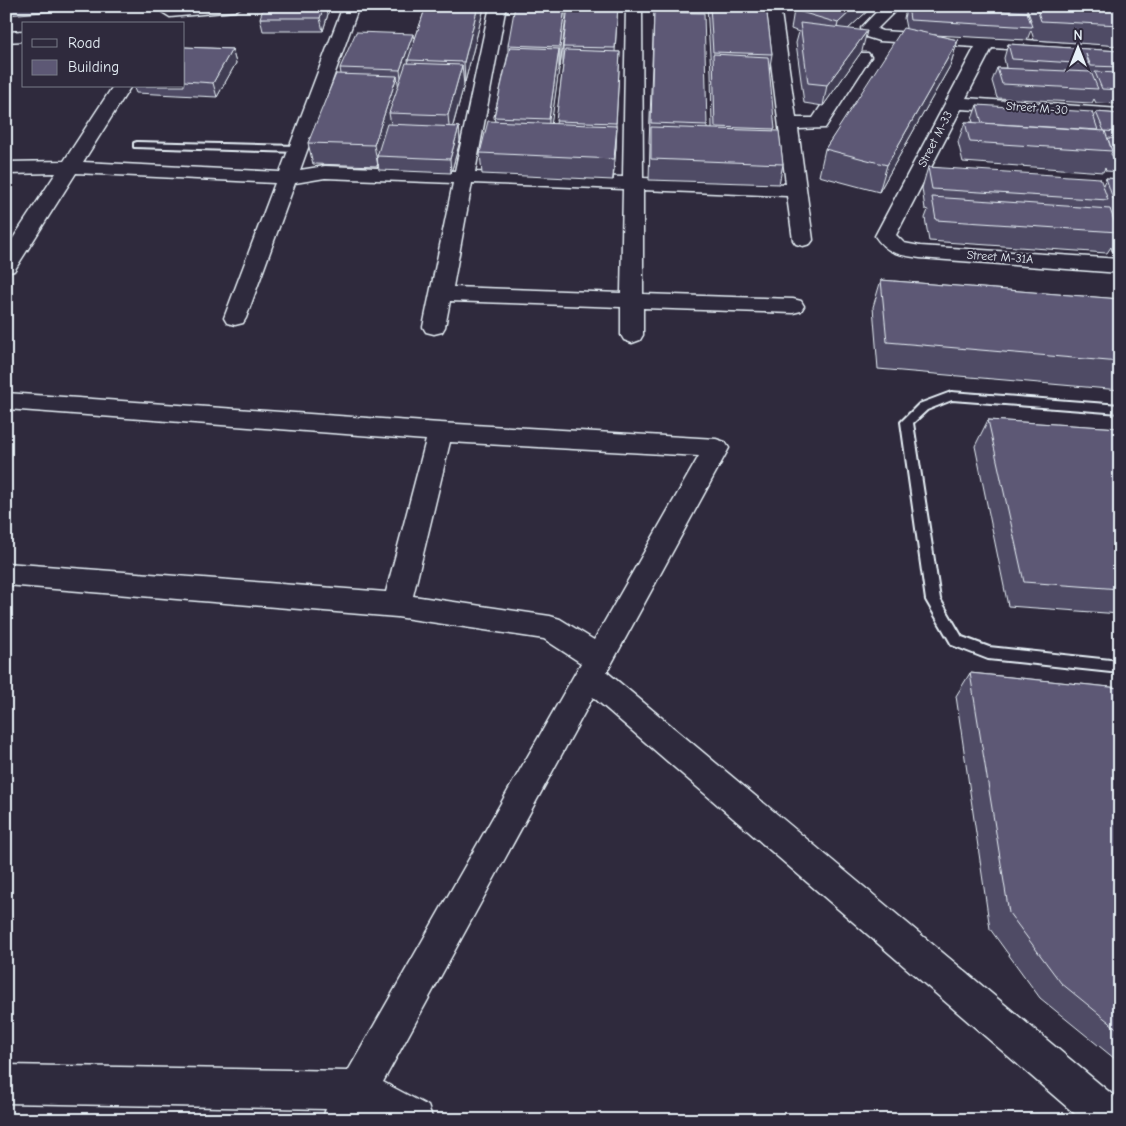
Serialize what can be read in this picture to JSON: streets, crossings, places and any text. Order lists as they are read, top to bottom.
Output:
{
  "streets": {
    "street": ["Street M-30", "Street M-33", "Street M-31A"]
  },
  "crossings": [
    ["Street M-30", "Street M-33"],
    ["Street M-33", "Street M-31A"]
  ],
  "legend": ["Road", "Building"],
  "north": "top"
}
